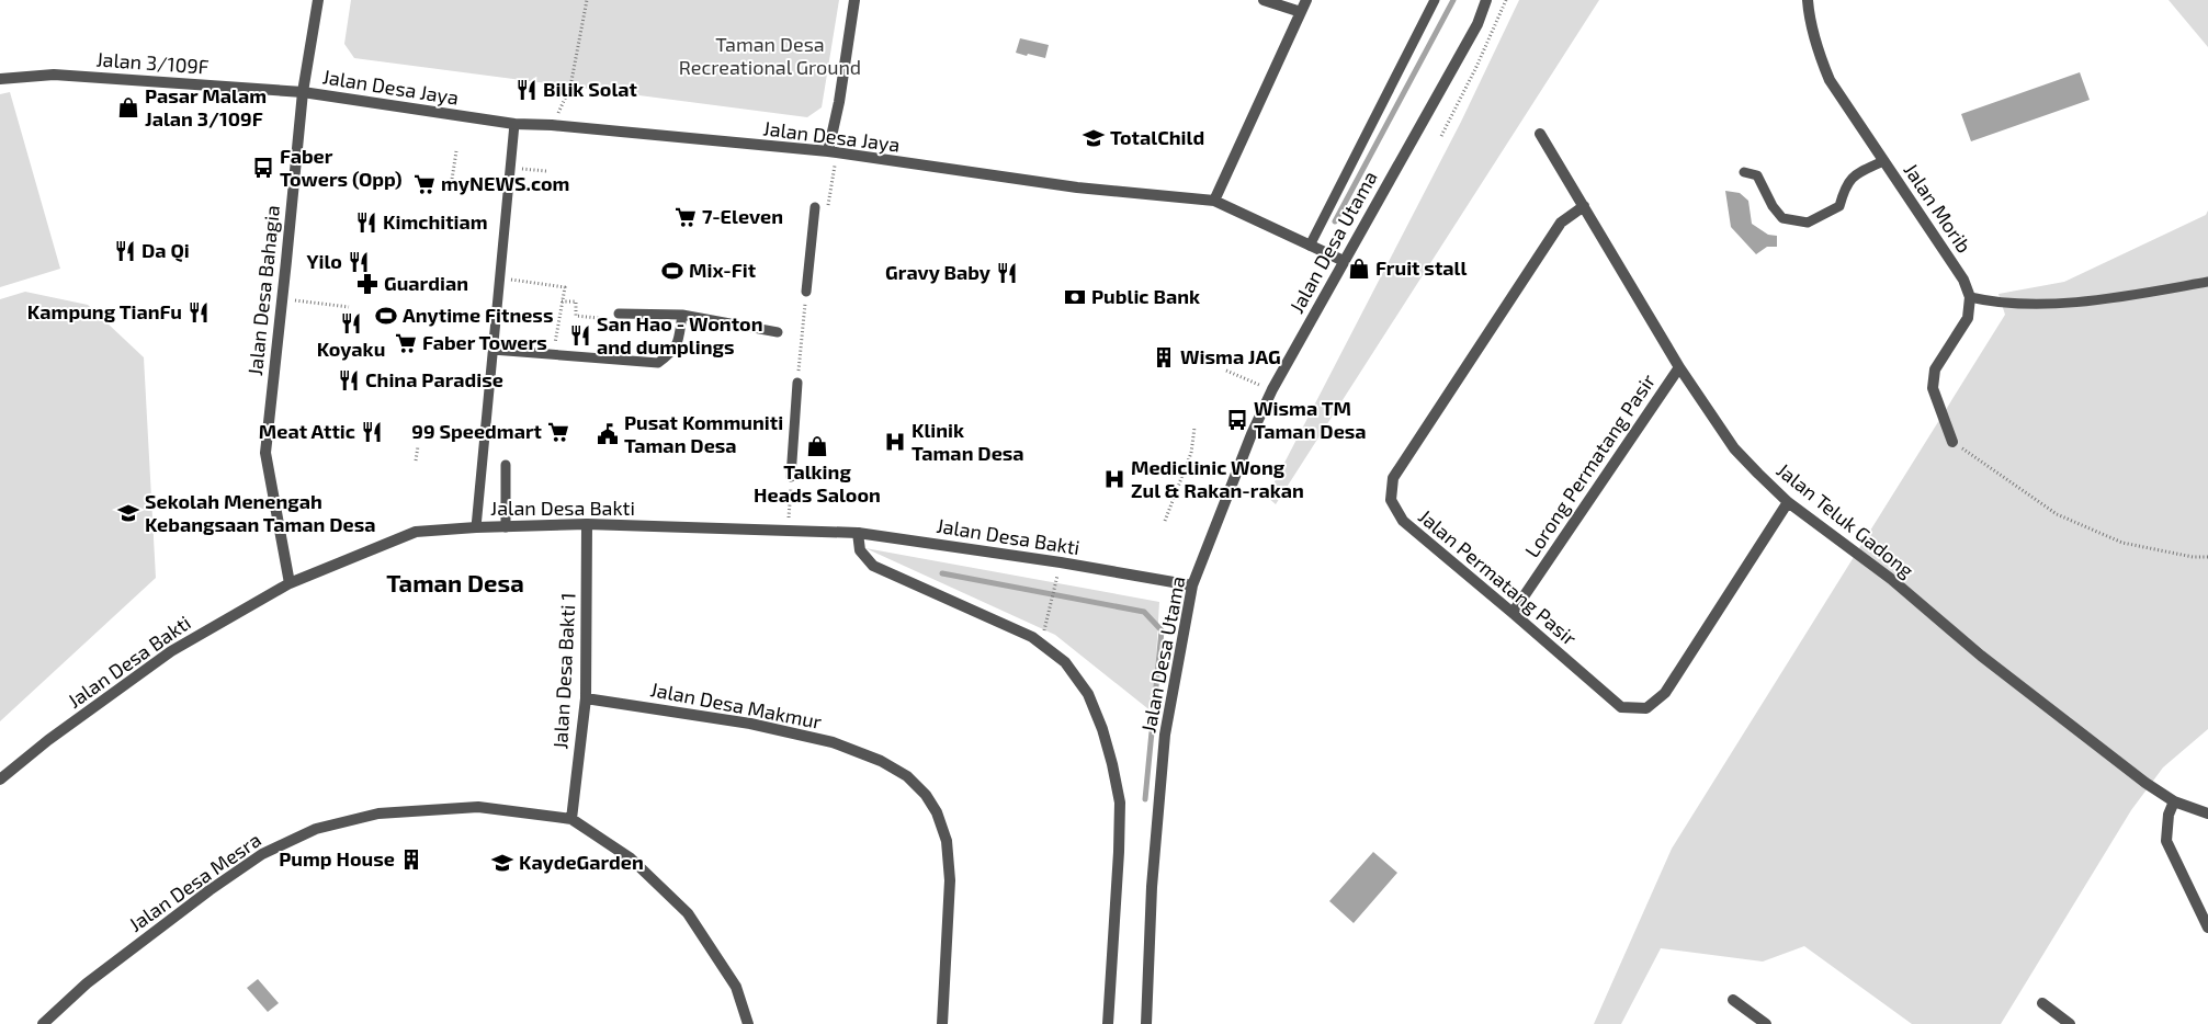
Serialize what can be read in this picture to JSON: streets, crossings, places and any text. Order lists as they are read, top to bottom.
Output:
{
  "streets": {
    "street": [
      "Jalan 3/109F",
      "Jalan Desa Jaya",
      "Jalan Morib",
      "Jalan Desa Utama",
      "Jalan Desa Bahagia",
      "Lorong Permatang Pasir",
      "Jalan Desa Bakti",
      "Jalan Teluk Gadong",
      "Jalan Permatang Pasir",
      "Jalan Desa Bakti 1",
      "Jalan Desa Makmur",
      "Jalan Desa Mesra"
    ]
  },
  "crossings": [
    ["Jalan 3/109F", "Jalan Desa Jaya"],
    ["Jalan 3/109F", "Jalan Desa Bahagia"],
    ["Jalan Desa Jaya", "Jalan Desa Utama"],
    ["Jalan Desa Jaya", "Jalan Desa Bahagia"],
    ["Jalan Desa Utama", "Jalan Desa Bakti"],
    ["Jalan Desa Bahagia", "Jalan Desa Bakti"],
    ["Lorong Permatang Pasir", "Jalan Teluk Gadong"],
    ["Lorong Permatang Pasir", "Jalan Permatang Pasir"],
    ["Jalan Desa Bakti", "Jalan Desa Bakti 1"],
    ["Jalan Teluk Gadong", "Jalan Permatang Pasir"],
    ["Jalan Desa Bakti 1", "Jalan Desa Makmur"],
    ["Jalan Desa Bakti 1", "Jalan Desa Mesra"]
  ],
  "districts": ["Taman Desa"],
  "parks": ["Taman Desa Recreational Ground"],
  "places": {
    "restaurant": [
      "Bilik Solat",
      "Kimchitiam",
      "Da Qi",
      "Yilo",
      "Gravy Baby",
      "Kampung TianFu",
      "Koyaku",
      "San Hao - Wonton and dumplings",
      "China Paradise",
      "Meat Attic"
    ],
    "shop": ["Pasar Malam Jalan 3/109F", "Fruit stall", "Talking Heads Saloon"],
    "school or university": ["TotalChild", "Sekolah Menengah Kebangsaan Taman Desa", "KaydeGarden"],
    "bus stop": ["Faber Towers (Opp)", "Wisma TM Taman Desa"],
    "supermarket": [
      "myNEWS.com",
      "7-Eleven",
      "Faber Towers",
      "99 Speedmart"
    ],
    "sports": ["Mix-Fit", "Anytime Fitness"],
    "pharmacy": ["Guardian"],
    "bank": ["Public Bank"],
    "building": ["Wisma JAG", "Pump House"],
    "public building": ["Pusat Kommuniti Taman Desa"],
    "hospital": ["Klinik Taman Desa", "Mediclinic Wong Zul & Rakan-rakan"]
  }
}
